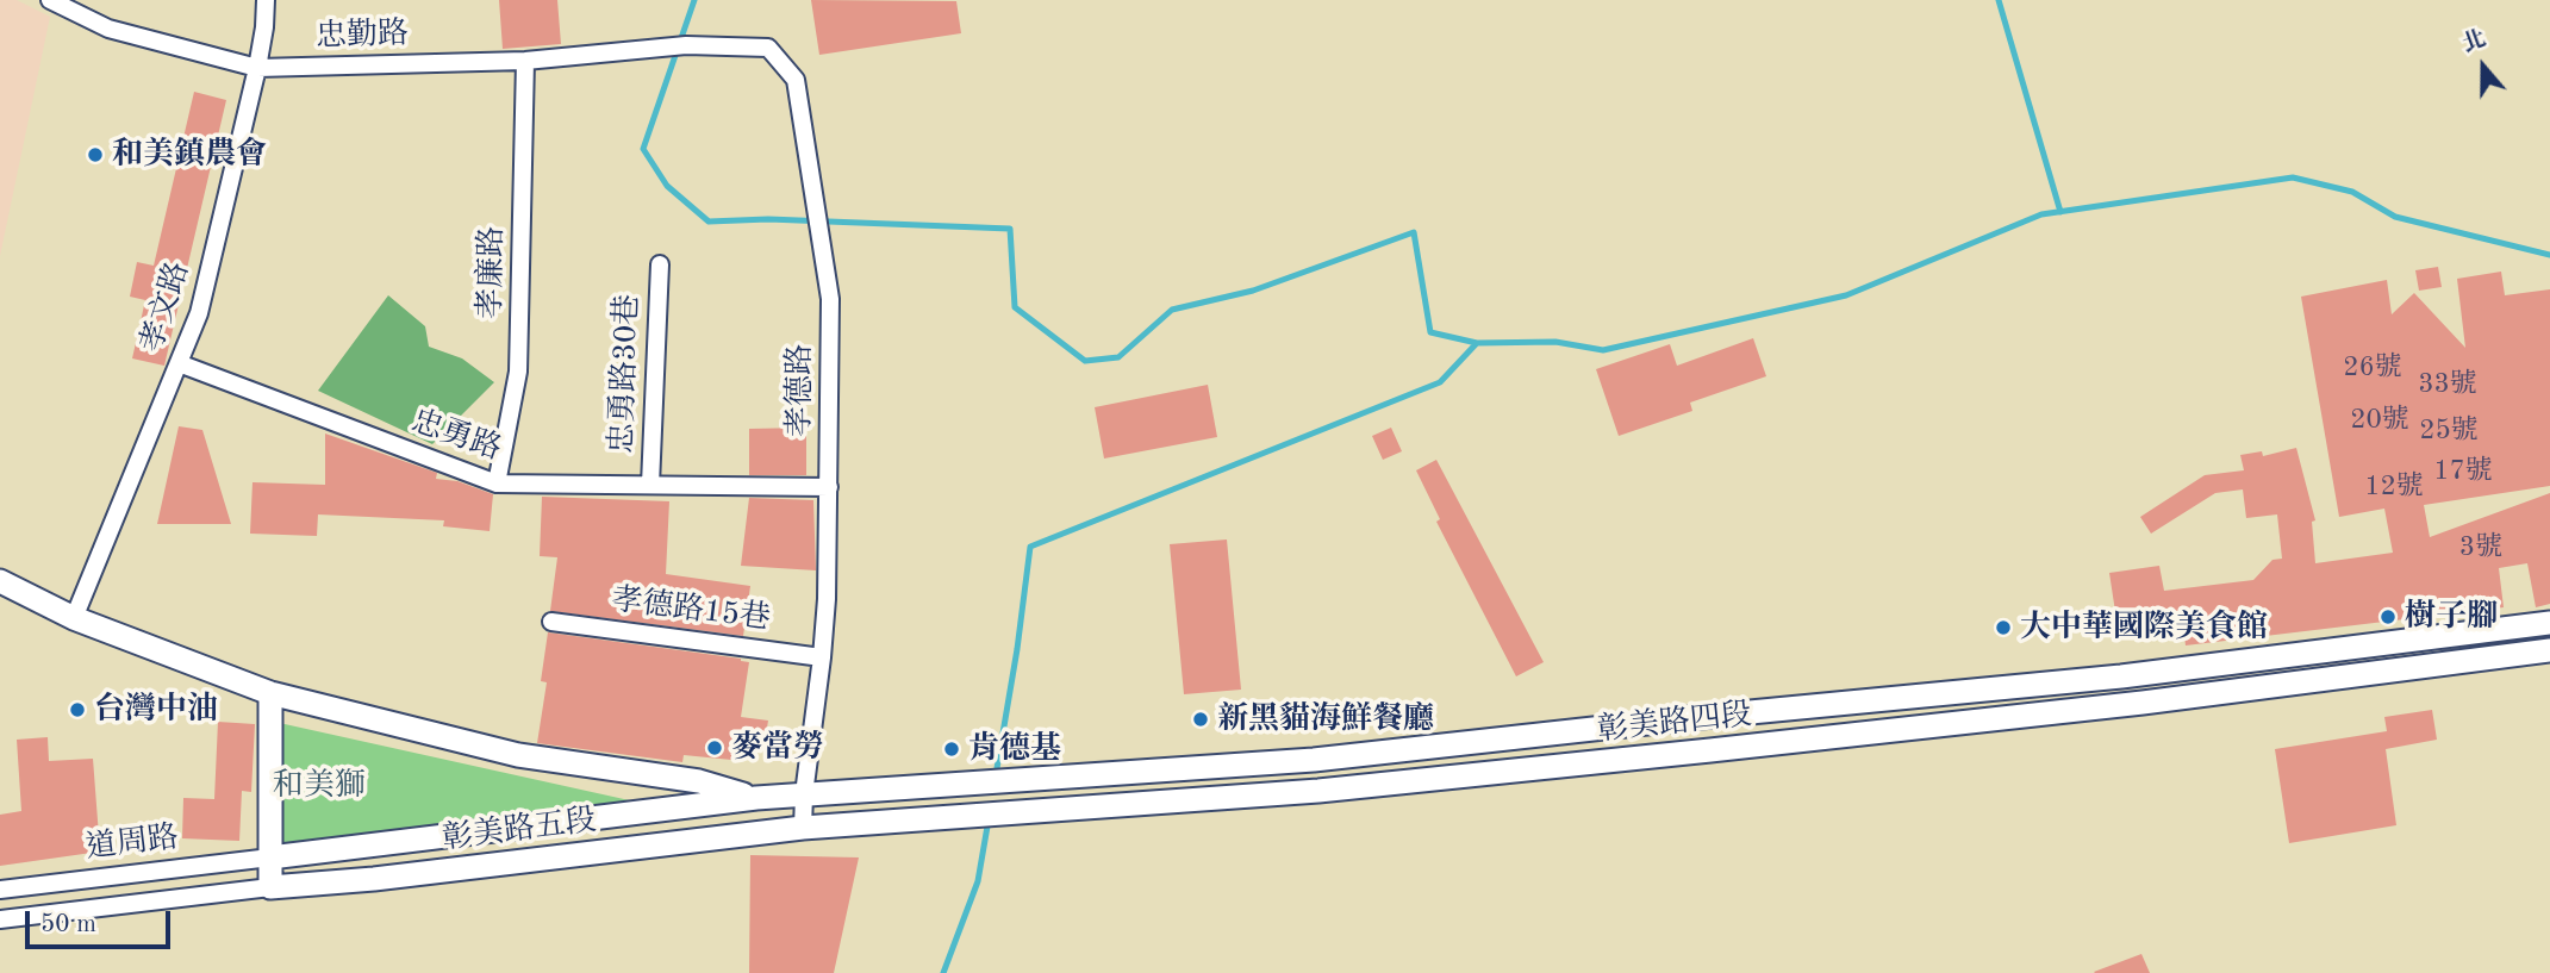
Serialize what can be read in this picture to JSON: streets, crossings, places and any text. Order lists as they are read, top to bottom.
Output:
{
  "streets": {
    "main road": ["彰美路四段", "彰美路五段"],
    "street": [
      "忠勤路",
      "孝廉路",
      "孝文路",
      "忠勇路30巷",
      "孝德路",
      "忠勇路",
      "孝德路15巷",
      "道周路"
    ]
  },
  "crossings": [
    ["忠勤路", "孝廉路"],
    ["忠勤路", "孝文路"],
    ["忠勤路", "孝德路"],
    ["孝廉路", "忠勇路"],
    ["孝文路", "忠勇路"],
    ["忠勇路30巷", "忠勇路"],
    ["孝德路", "忠勇路"],
    ["孝德路", "孝德路15巷"],
    ["孝德路", "彰美路四段"],
    ["孝德路", "彰美路五段"],
    ["彰美路四段", "彰美路五段"],
    ["彰美路五段", "道周路"]
  ],
  "parks": ["和美獅"],
  "places": [
    "和美鎮農會",
    "樹子腳",
    "大中華國際美食館",
    "台灣中油",
    "新黑貓海鮮餐廳",
    "麥當勞",
    "肯德基"
  ],
  "house_numbers": [
    "26號",
    "33號",
    "20號",
    "25號",
    "17號",
    "12號",
    "3號"
  ],
  "scale_bar": "50 m",
  "north": "top"
}
